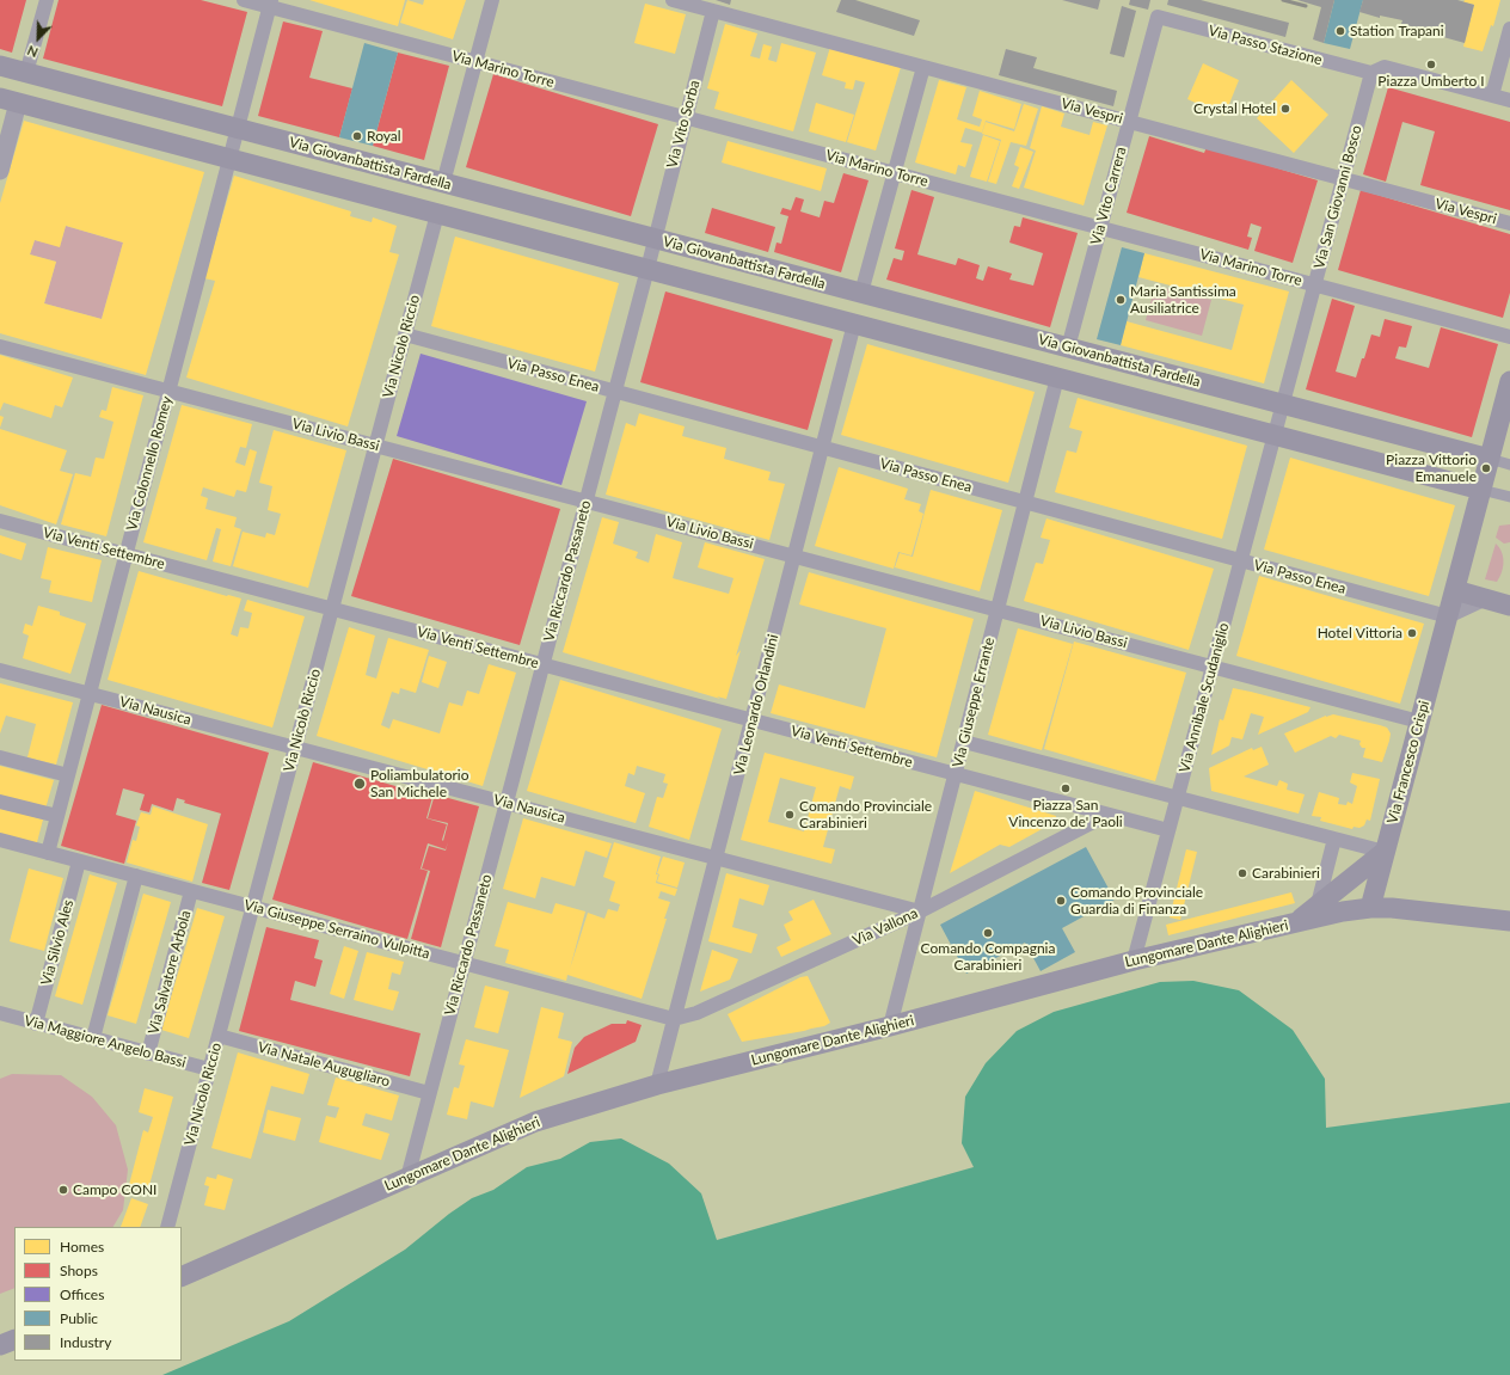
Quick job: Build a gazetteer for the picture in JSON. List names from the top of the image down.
{
  "streets": {
    "main road": ["Via Giovanbattista Fardella", "Via Francesco Crispi", "Lungomare Dante Alighieri"],
    "street": [
      "Via Passo Stazione",
      "Via Marino Torre",
      "Via Vespri",
      "Via Vito Sorba",
      "Via Vito Carrera",
      "Via San Giovanni Bosco",
      "Via Nicolò Riccio",
      "Via Passo Enea",
      "Via Livio Bassi",
      "Via Colonnello Romey",
      "Via Venti Settembre",
      "Via Riccardo Passaneto",
      "Via Annibale Scudaniglio",
      "Via Giuseppe Errante",
      "Via Leonardo Orlandini",
      "Via Nausica",
      "Via Vallona",
      "Via Giuseppe Serraino Vulpitta",
      "Via Silvio Ales",
      "Via Salvatore Arbola",
      "Via Maggiore Angelo Bassi",
      "Via Natale Augugliaro"
    ]
  },
  "crossings": [
    ["Via Passo Stazione", "Via Vito Carrera"],
    ["Via Passo Stazione", "Via San Giovanni Bosco"],
    ["Via Marino Torre", "Via Vito Sorba"],
    ["Via Marino Torre", "Via Vito Carrera"],
    ["Via Marino Torre", "Via San Giovanni Bosco"],
    ["Via Marino Torre", "Via Colonnello Romey"],
    ["Via Vespri", "Via Vito Sorba"],
    ["Via Vespri", "Via Vito Carrera"],
    ["Via Vespri", "Via San Giovanni Bosco"],
    ["Via Vito Sorba", "Via Giovanbattista Fardella"],
    ["Via Vito Sorba", "Via Riccardo Passaneto"],
    ["Via Giovanbattista Fardella", "Via Vito Carrera"],
    ["Via Giovanbattista Fardella", "Via San Giovanni Bosco"],
    ["Via Giovanbattista Fardella", "Via Colonnello Romey"],
    ["Via Giovanbattista Fardella", "Via Francesco Crispi"],
    ["Via San Giovanni Bosco", "Via Annibale Scudaniglio"],
    ["Via Nicolò Riccio", "Via Passo Enea"],
    ["Via Nicolò Riccio", "Via Livio Bassi"],
    ["Via Nicolò Riccio", "Via Venti Settembre"],
    ["Via Nicolò Riccio", "Via Nausica"],
    ["Via Nicolò Riccio", "Via Giuseppe Serraino Vulpitta"],
    ["Via Nicolò Riccio", "Via Maggiore Angelo Bassi"],
    ["Via Nicolò Riccio", "Via Natale Augugliaro"],
    ["Via Passo Enea", "Via Riccardo Passaneto"],
    ["Via Passo Enea", "Via Annibale Scudaniglio"],
    ["Via Passo Enea", "Via Giuseppe Errante"],
    ["Via Passo Enea", "Via Leonardo Orlandini"],
    ["Via Passo Enea", "Via Francesco Crispi"],
    ["Via Livio Bassi", "Via Colonnello Romey"],
    ["Via Livio Bassi", "Via Riccardo Passaneto"],
    ["Via Livio Bassi", "Via Annibale Scudaniglio"],
    ["Via Livio Bassi", "Via Giuseppe Errante"],
    ["Via Livio Bassi", "Via Leonardo Orlandini"],
    ["Via Livio Bassi", "Via Francesco Crispi"],
    ["Via Colonnello Romey", "Via Venti Settembre"],
    ["Via Colonnello Romey", "Via Nausica"],
    ["Via Colonnello Romey", "Via Giuseppe Serraino Vulpitta"],
    ["Via Venti Settembre", "Via Riccardo Passaneto"],
    ["Via Venti Settembre", "Via Annibale Scudaniglio"],
    ["Via Venti Settembre", "Via Giuseppe Errante"],
    ["Via Venti Settembre", "Via Leonardo Orlandini"],
    ["Via Venti Settembre", "Via Vallona"],
    ["Via Riccardo Passaneto", "Via Nausica"],
    ["Via Riccardo Passaneto", "Via Giuseppe Serraino Vulpitta"],
    ["Via Riccardo Passaneto", "Lungomare Dante Alighieri"],
    ["Via Riccardo Passaneto", "Via Natale Augugliaro"],
    ["Via Annibale Scudaniglio", "Lungomare Dante Alighieri"],
    ["Via Giuseppe Errante", "Via Nausica"],
    ["Via Giuseppe Errante", "Via Vallona"],
    ["Via Giuseppe Errante", "Lungomare Dante Alighieri"],
    ["Via Leonardo Orlandini", "Via Nausica"],
    ["Via Leonardo Orlandini", "Via Vallona"],
    ["Via Leonardo Orlandini", "Via Giuseppe Serraino Vulpitta"],
    ["Via Leonardo Orlandini", "Lungomare Dante Alighieri"],
    ["Via Nausica", "Via Vallona"],
    ["Via Francesco Crispi", "Lungomare Dante Alighieri"],
    ["Via Vallona", "Via Giuseppe Serraino Vulpitta"],
    ["Via Giuseppe Serraino Vulpitta", "Via Silvio Ales"],
    ["Via Giuseppe Serraino Vulpitta", "Via Salvatore Arbola"],
    ["Via Silvio Ales", "Via Maggiore Angelo Bassi"],
    ["Via Salvatore Arbola", "Via Maggiore Angelo Bassi"]
  ],
  "places": [
    "Station Trapani",
    "Piazza Umberto I",
    "Crystal Hotel",
    "Royal",
    "Maria Santissima Ausiliatrice",
    "Piazza Vittorio Emanuele",
    "Hotel Vittoria",
    "Poliambulatorio San Michele",
    "Piazza San Vincenzo de' Paoli",
    "Comando Provinciale Carabinieri",
    "Carabinieri",
    "Comando Provinciale Guardia di Finanza",
    "Comando Compagnia Carabinieri",
    "Campo CONI"
  ],
  "legend": [
    "Homes",
    "Shops",
    "Offices",
    "Public",
    "Industry"
  ],
  "north": "bottom left"
}
